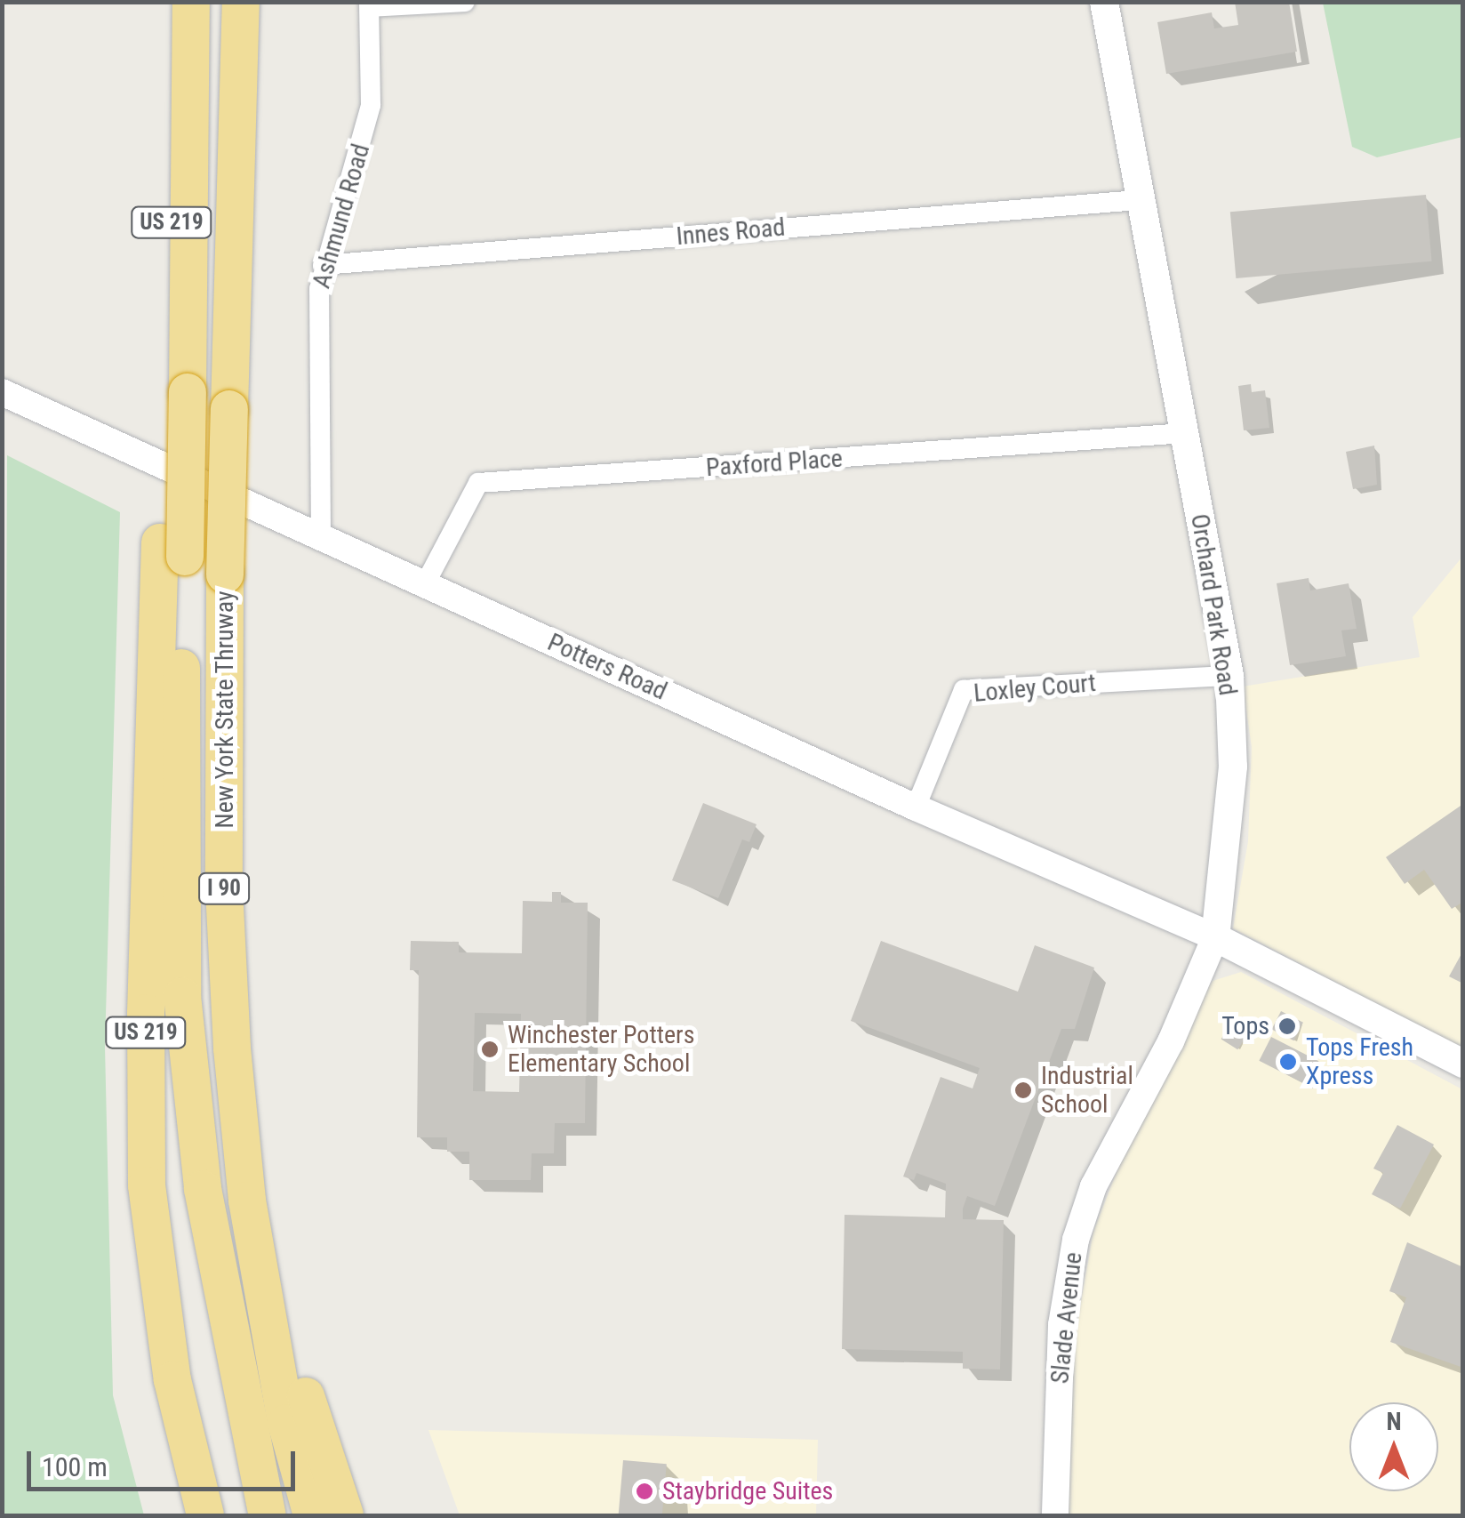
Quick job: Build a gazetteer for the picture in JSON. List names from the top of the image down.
{
  "streets": {
    "highway": ["US 219", "New York State Thruway", "I 90"],
    "main road": ["Orchard Park Road"],
    "street": [
      "Ashmund Road",
      "Innes Road",
      "Paxford Place",
      "Potters Road",
      "Loxley Court",
      "Slade Avenue"
    ]
  },
  "crossings": [
    ["Ashmund Road", "Innes Road"],
    ["Ashmund Road", "Potters Road"],
    ["US 219", "New York State Thruway"],
    ["Innes Road", "Orchard Park Road"],
    ["Paxford Place", "Orchard Park Road"],
    ["Paxford Place", "Potters Road"],
    ["Orchard Park Road", "Potters Road"],
    ["Orchard Park Road", "Loxley Court"],
    ["Orchard Park Road", "Slade Avenue"],
    ["Potters Road", "Loxley Court"],
    ["Potters Road", "Slade Avenue"]
  ],
  "places": [
    "Tops",
    "Winchester Potters Elementary School",
    "Tops Fresh Xpress",
    "Industrial School",
    "Staybridge Suites"
  ],
  "scale_bar": "100 m",
  "north": "top"
}
